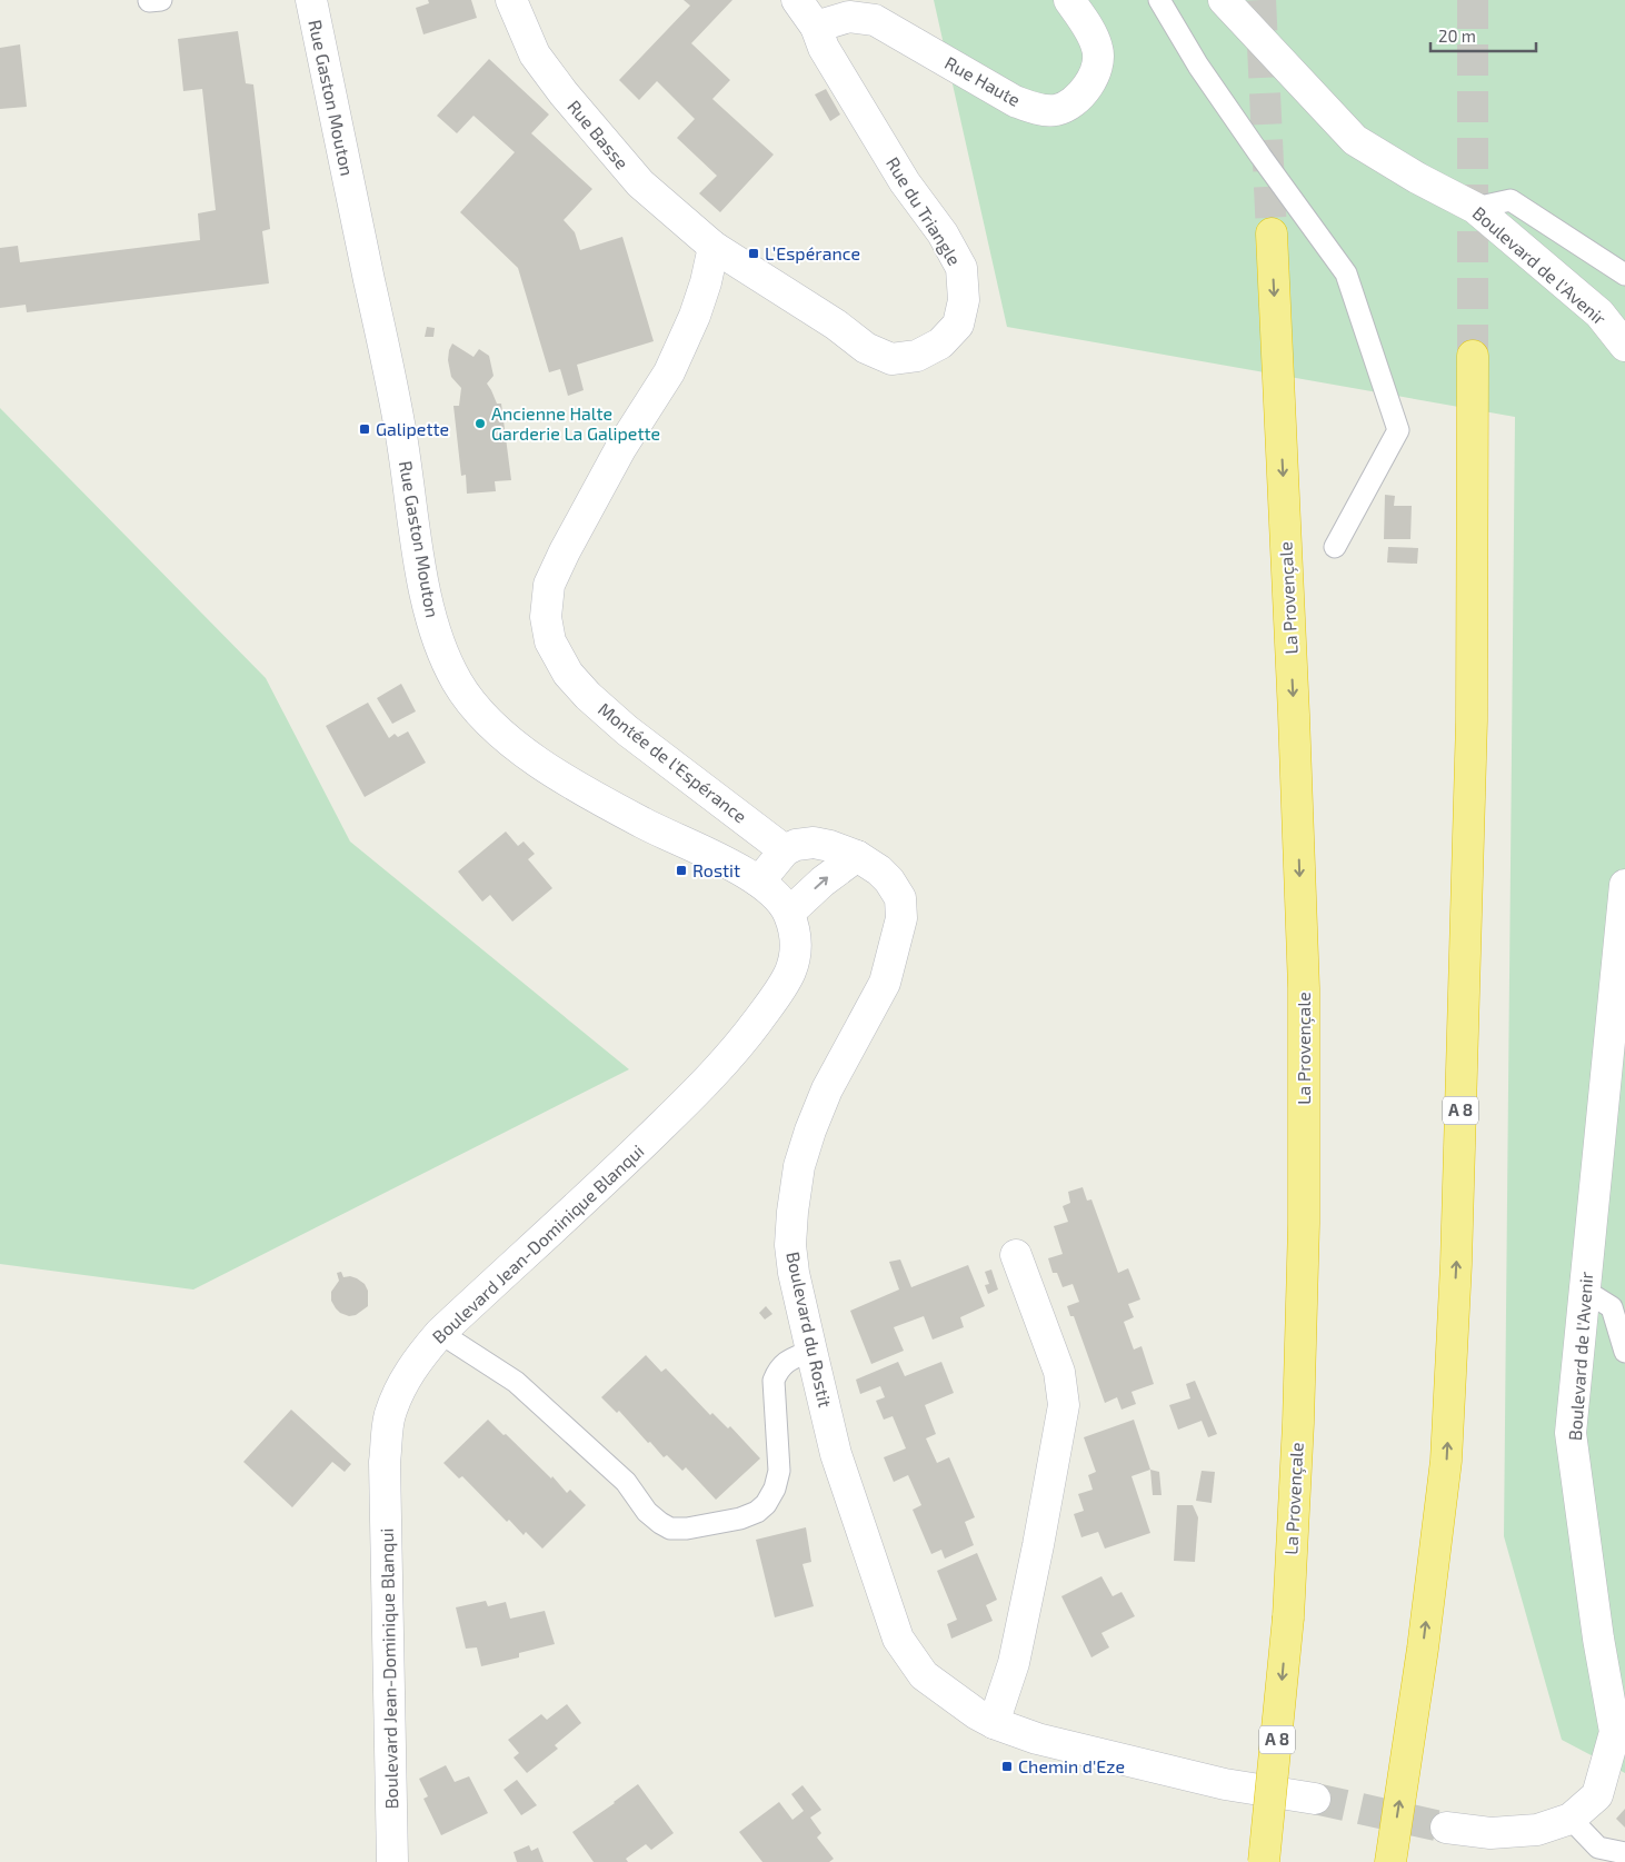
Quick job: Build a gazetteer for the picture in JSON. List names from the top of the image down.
{
  "streets": {
    "highway": ["La Provençale", "A 8"],
    "street": [
      "Rue Haute",
      "Rue Gaston Mouton",
      "Rue Basse",
      "Rue du Triangle",
      "Boulevard de l'Avenir",
      "Montée de l'Espérance",
      "Boulevard Jean-Dominique Blanqui",
      "Boulevard du Rostit"
    ]
  },
  "crossings": [
    ["Rue Haute", "Rue du Triangle"],
    ["Rue Gaston Mouton", "Boulevard Jean-Dominique Blanqui"],
    ["Rue Basse", "Rue du Triangle"],
    ["Rue Basse", "Montée de l'Espérance"],
    ["Rue du Triangle", "Montée de l'Espérance"],
    ["Montée de l'Espérance", "Boulevard du Rostit"]
  ],
  "places": {
    "transit": [
      "L’Espérance",
      "Galipette",
      "Rostit",
      "Chemin d'Eze"
    ],
    "other": ["Ancienne Halte Garderie La Galipette"]
  },
  "scale_bar": "20 m"
}
